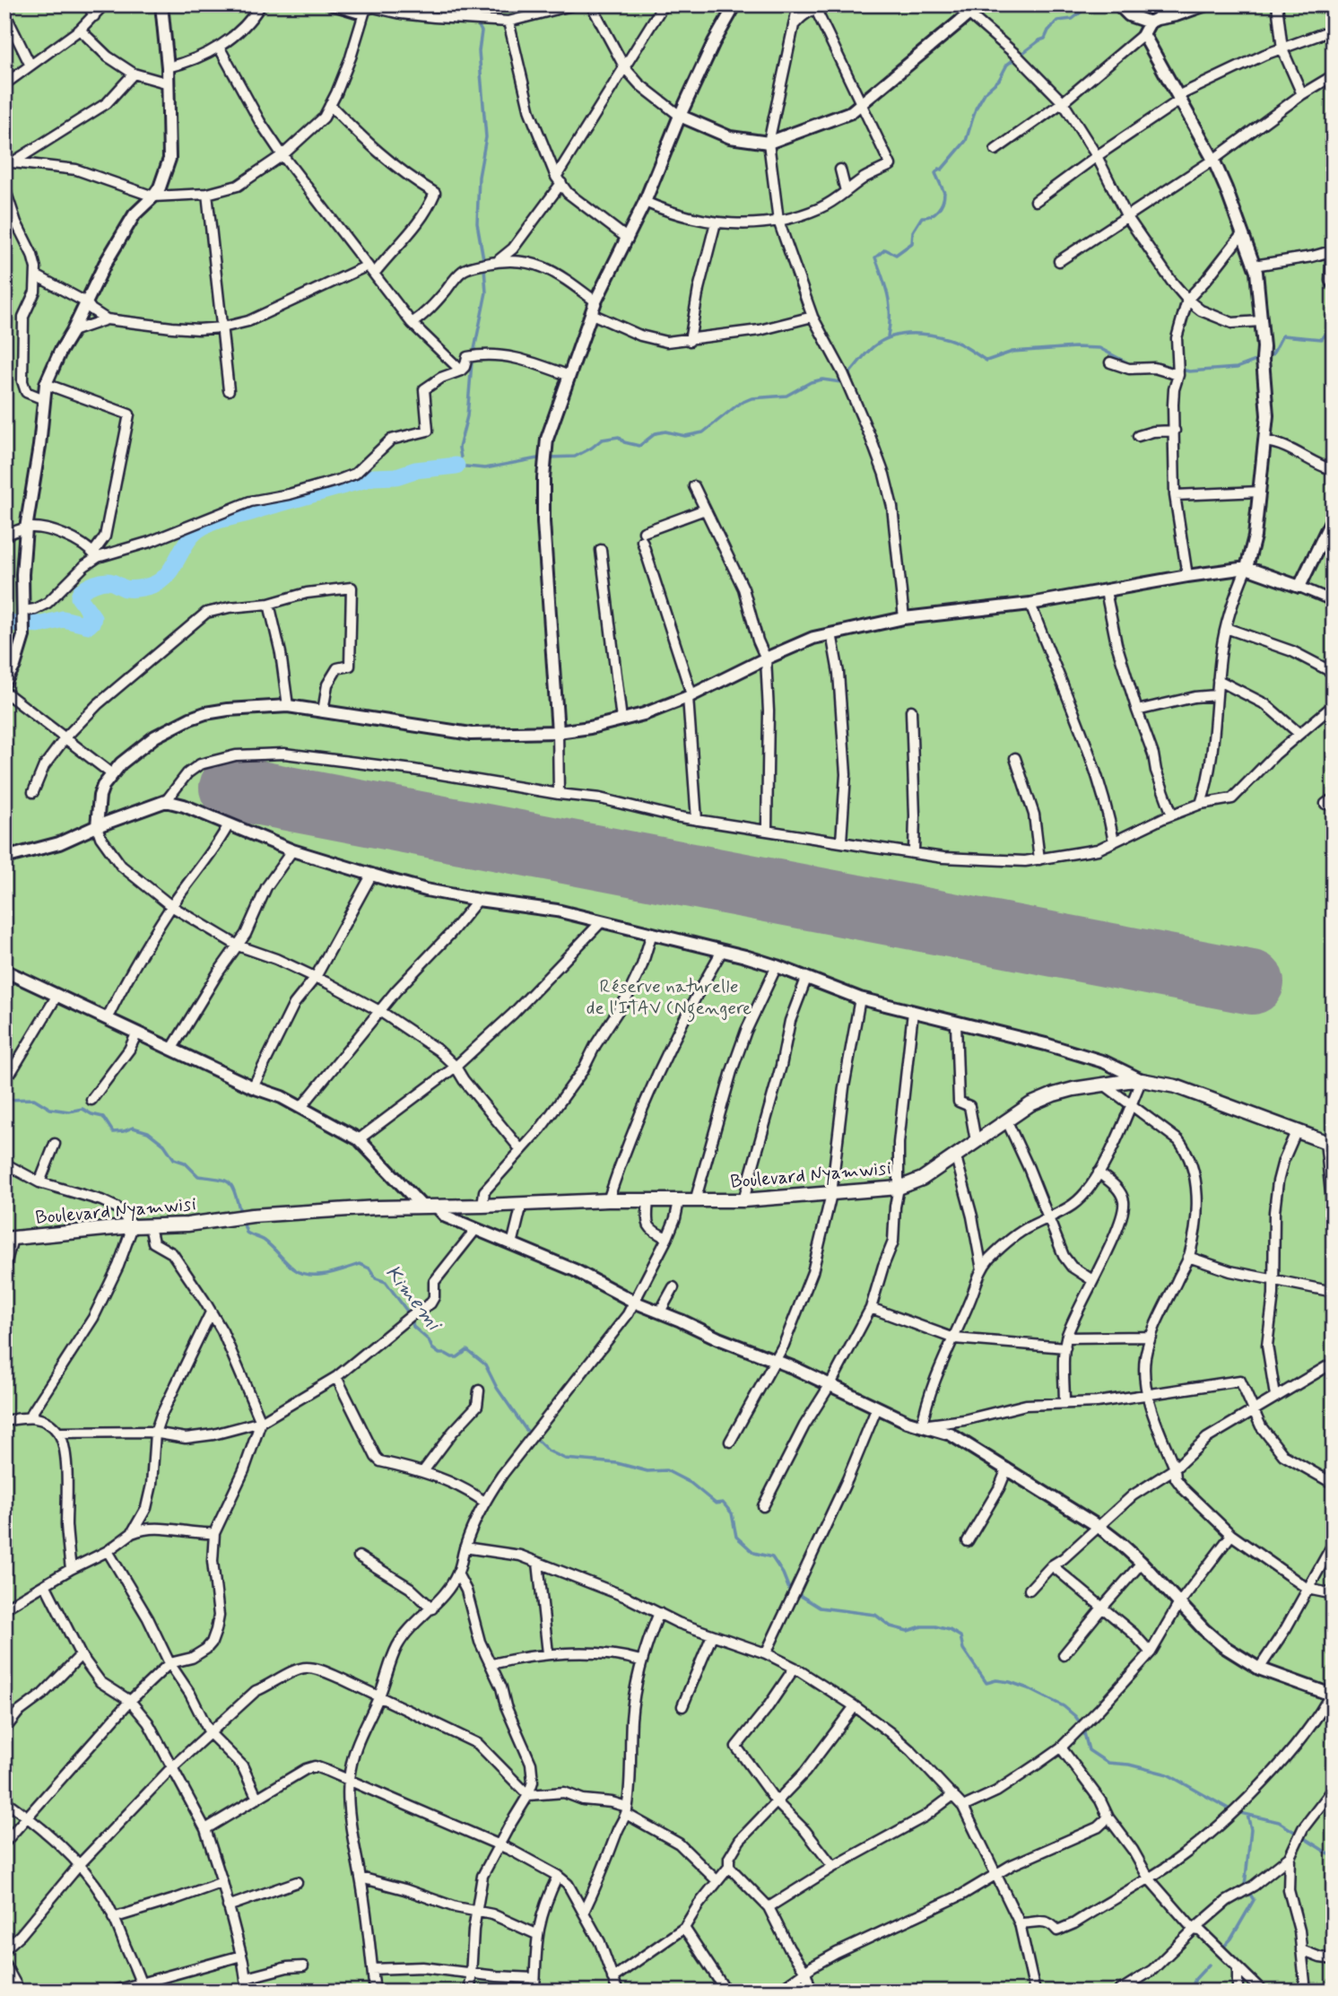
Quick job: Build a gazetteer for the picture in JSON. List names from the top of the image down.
{
  "streets": {
    "main road": ["Boulevard Nyamwisi"]
  },
  "water": ["Kimemi"],
  "parks": ["Réserve naturelle de l'ITAV (Ngengere"]
}
